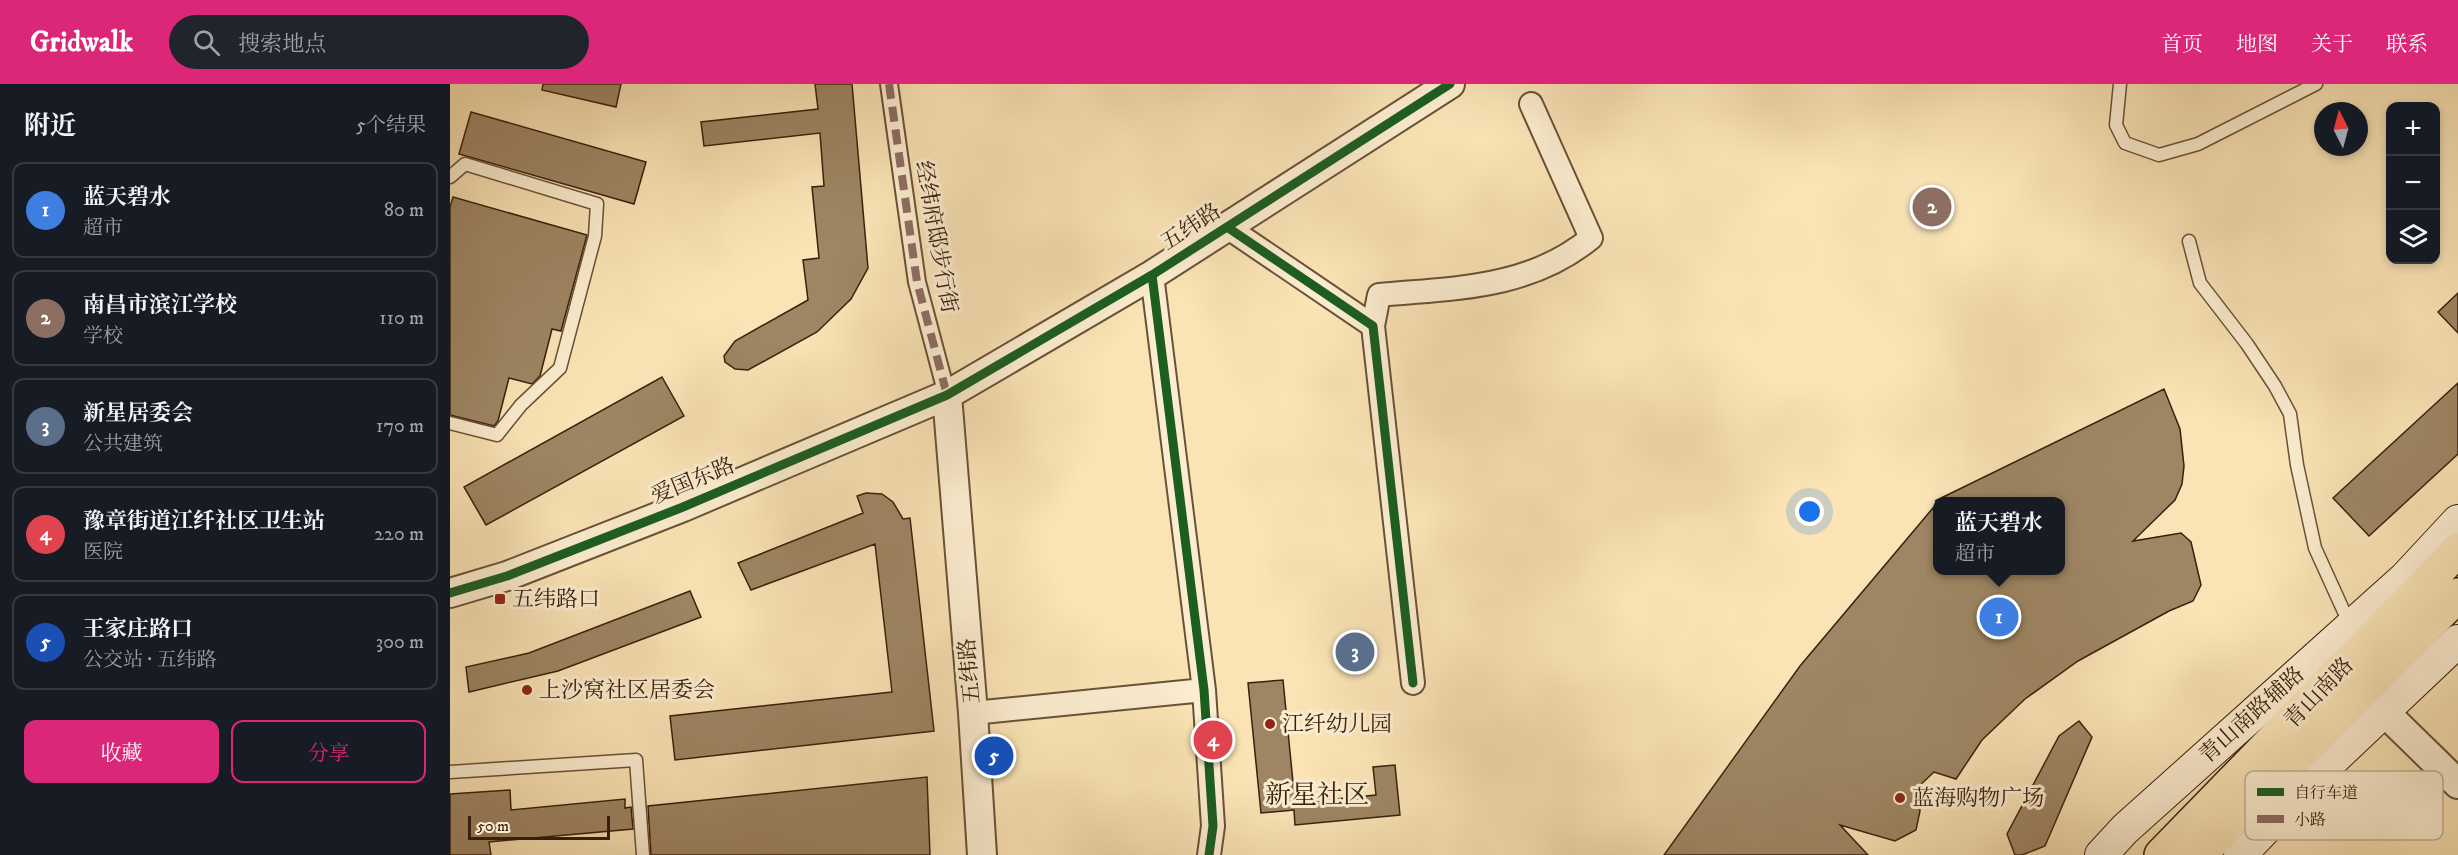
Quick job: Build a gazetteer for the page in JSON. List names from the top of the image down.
{
  "streets": {
    "main road": ["青山南路", "青山南路辅路"],
    "street": ["五纬路", "经纬府邸步行街", "爱国东路"]
  },
  "crossings": [
    ["五纬路", "经纬府邸步行街"],
    ["五纬路", "爱国东路"],
    ["经纬府邸步行街", "爱国东路"]
  ],
  "districts": ["新星社区"],
  "places": {
    "transit": ["五纬路口"],
    "other": ["上沙窝社区居委会", "江纤幼儿园", "蓝海购物广场"]
  },
  "legend": ["自行车道", "小路"],
  "scale_bar": "50 m",
  "north": "top",
  "page": {
    "header": "Gridwalk",
    "search": "搜索地点",
    "nav": [
      "首页",
      "地图",
      "关于",
      "联系"
    ],
    "heading": ["附近", "5个结果"],
    "map_buttons": ["+", "−"],
    "list": [
      {
        "mark": "1",
        "name": "蓝天碧水",
        "note": "超市",
        "value": "80 m"
      },
      {
        "mark": "2",
        "name": "南昌市滨江学校",
        "note": "学校",
        "value": "110 m"
      },
      {
        "mark": "3",
        "name": "新星居委会",
        "note": "公共建筑",
        "value": "170 m"
      },
      {
        "mark": "4",
        "name": "豫章街道江纤社区卫生站",
        "note": "医院",
        "value": "220 m"
      },
      {
        "mark": "5",
        "name": "王家庄路口",
        "note": "公交站 · 五纬路",
        "value": "300 m"
      }
    ],
    "pins": [
      "2",
      "1",
      "3",
      "4",
      "5"
    ],
    "popup": ["蓝天碧水", "超市"],
    "buttons": ["收藏", "分享"],
    "scale": "50 m"
  }
}
